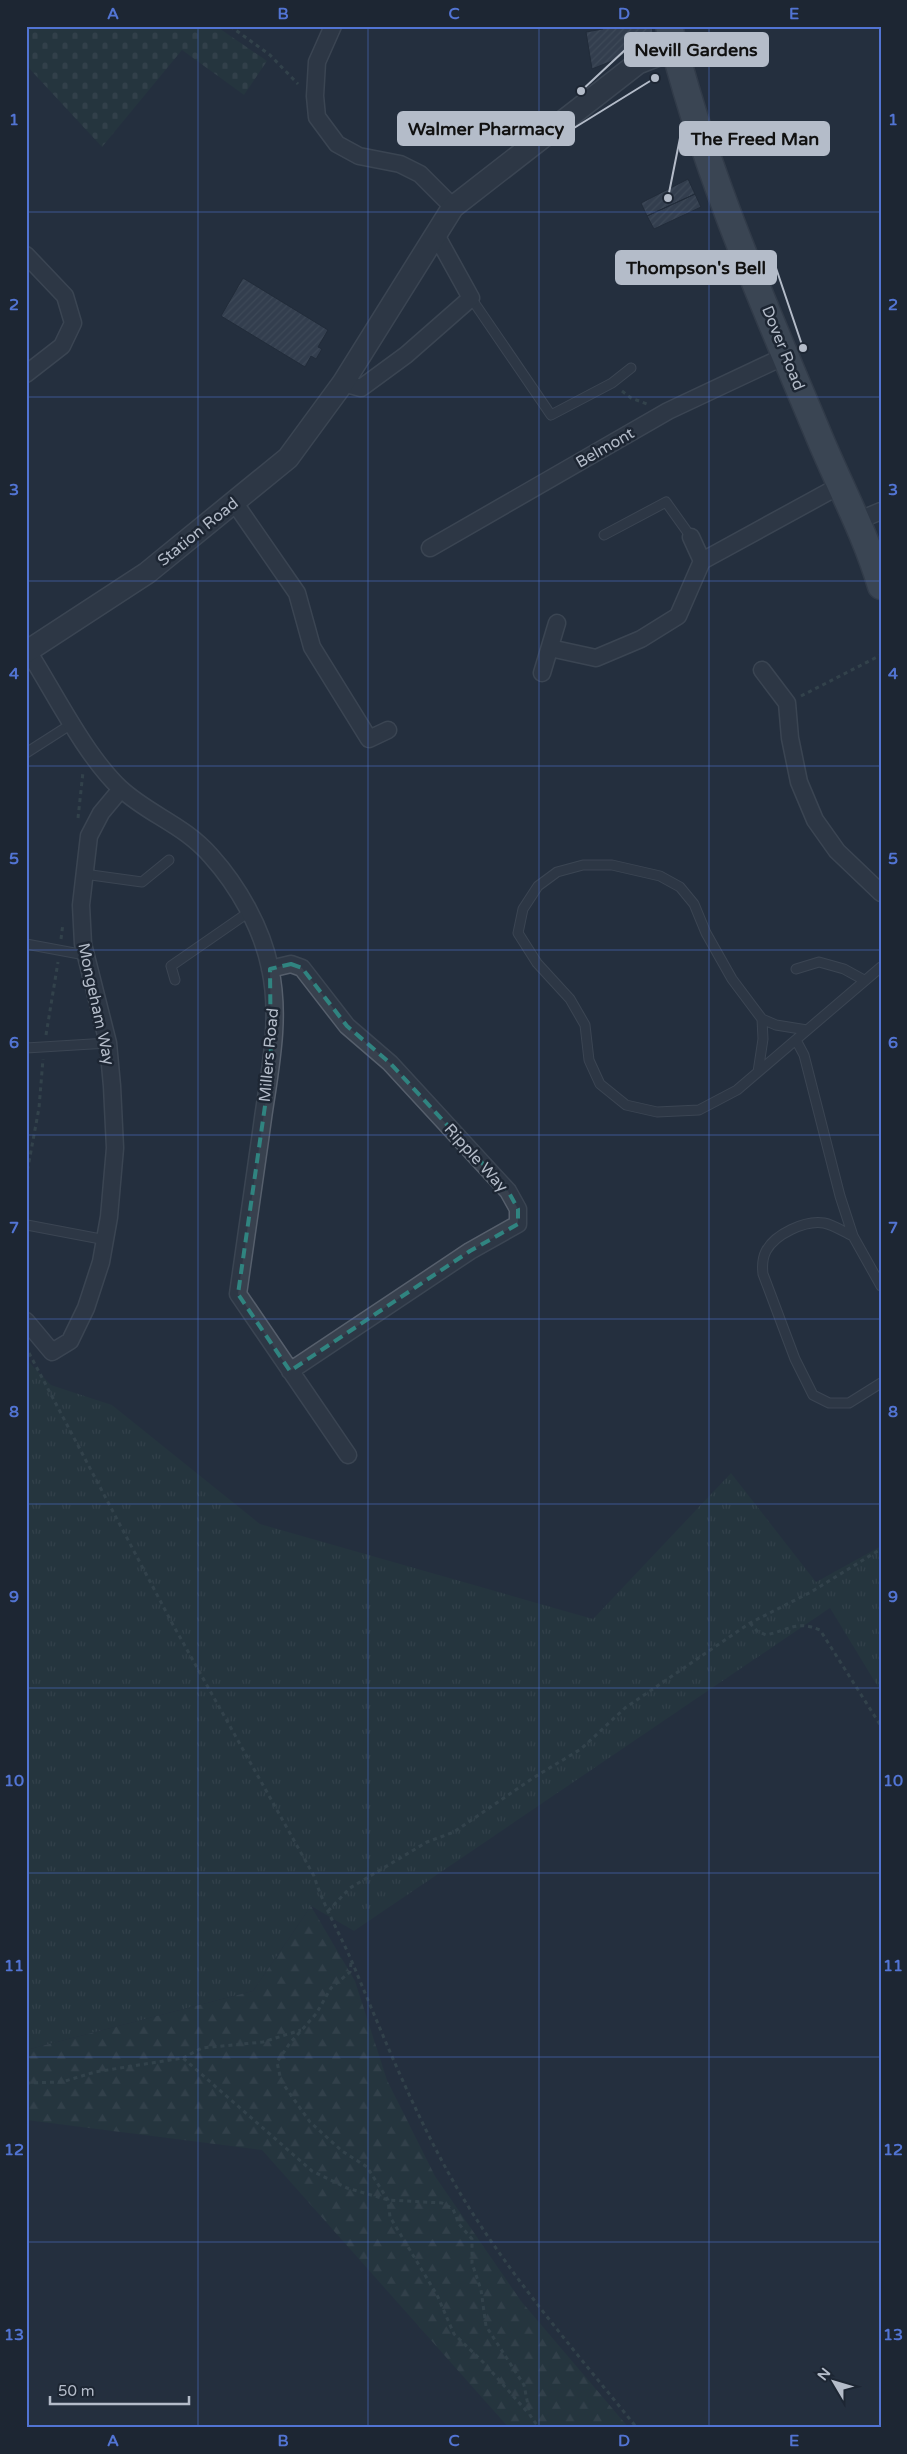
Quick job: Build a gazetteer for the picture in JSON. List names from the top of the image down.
{
  "streets": {
    "main road": ["Dover Road"],
    "street": [
      "Belmont",
      "Station Road",
      "Mongeham Way",
      "Millers Road",
      "Ripple Way"
    ]
  },
  "crossings": [
    ["Dover Road", "Belmont"],
    ["Dover Road", "Station Road"],
    ["Station Road", "Millers Road"],
    ["Mongeham Way", "Millers Road"],
    ["Millers Road", "Ripple Way"]
  ],
  "places": [
    "Walmer Pharmacy",
    "Nevill Gardens",
    "The Freed Man",
    "Thompson's Bell"
  ],
  "scale_bar": "50 m",
  "north": "top left",
  "grid": {
    "columns": [
      "A",
      "B",
      "C",
      "D",
      "E"
    ],
    "rows": [
      "1",
      "2",
      "3",
      "4",
      "5",
      "6",
      "7",
      "8",
      "9",
      "10",
      "11",
      "12",
      "13"
    ]
  }
}
